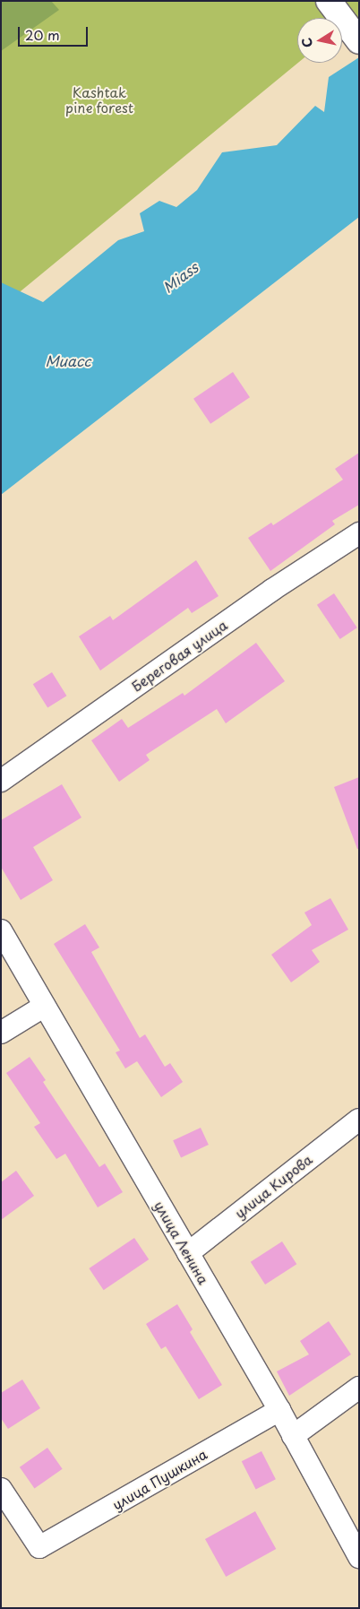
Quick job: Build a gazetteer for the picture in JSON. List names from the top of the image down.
{
  "streets": {
    "street": [
      "Береговая улица",
      "улица Кирова",
      "улица Ленина",
      "улица Пушкина"
    ]
  },
  "crossings": [
    ["улица Кирова", "улица Ленина"],
    ["улица Ленина", "улица Пушкина"]
  ],
  "water": ["Miass", "Миасс"],
  "parks": ["Kashtak pine forest"],
  "scale_bar": "20 m",
  "north": "left"
}
